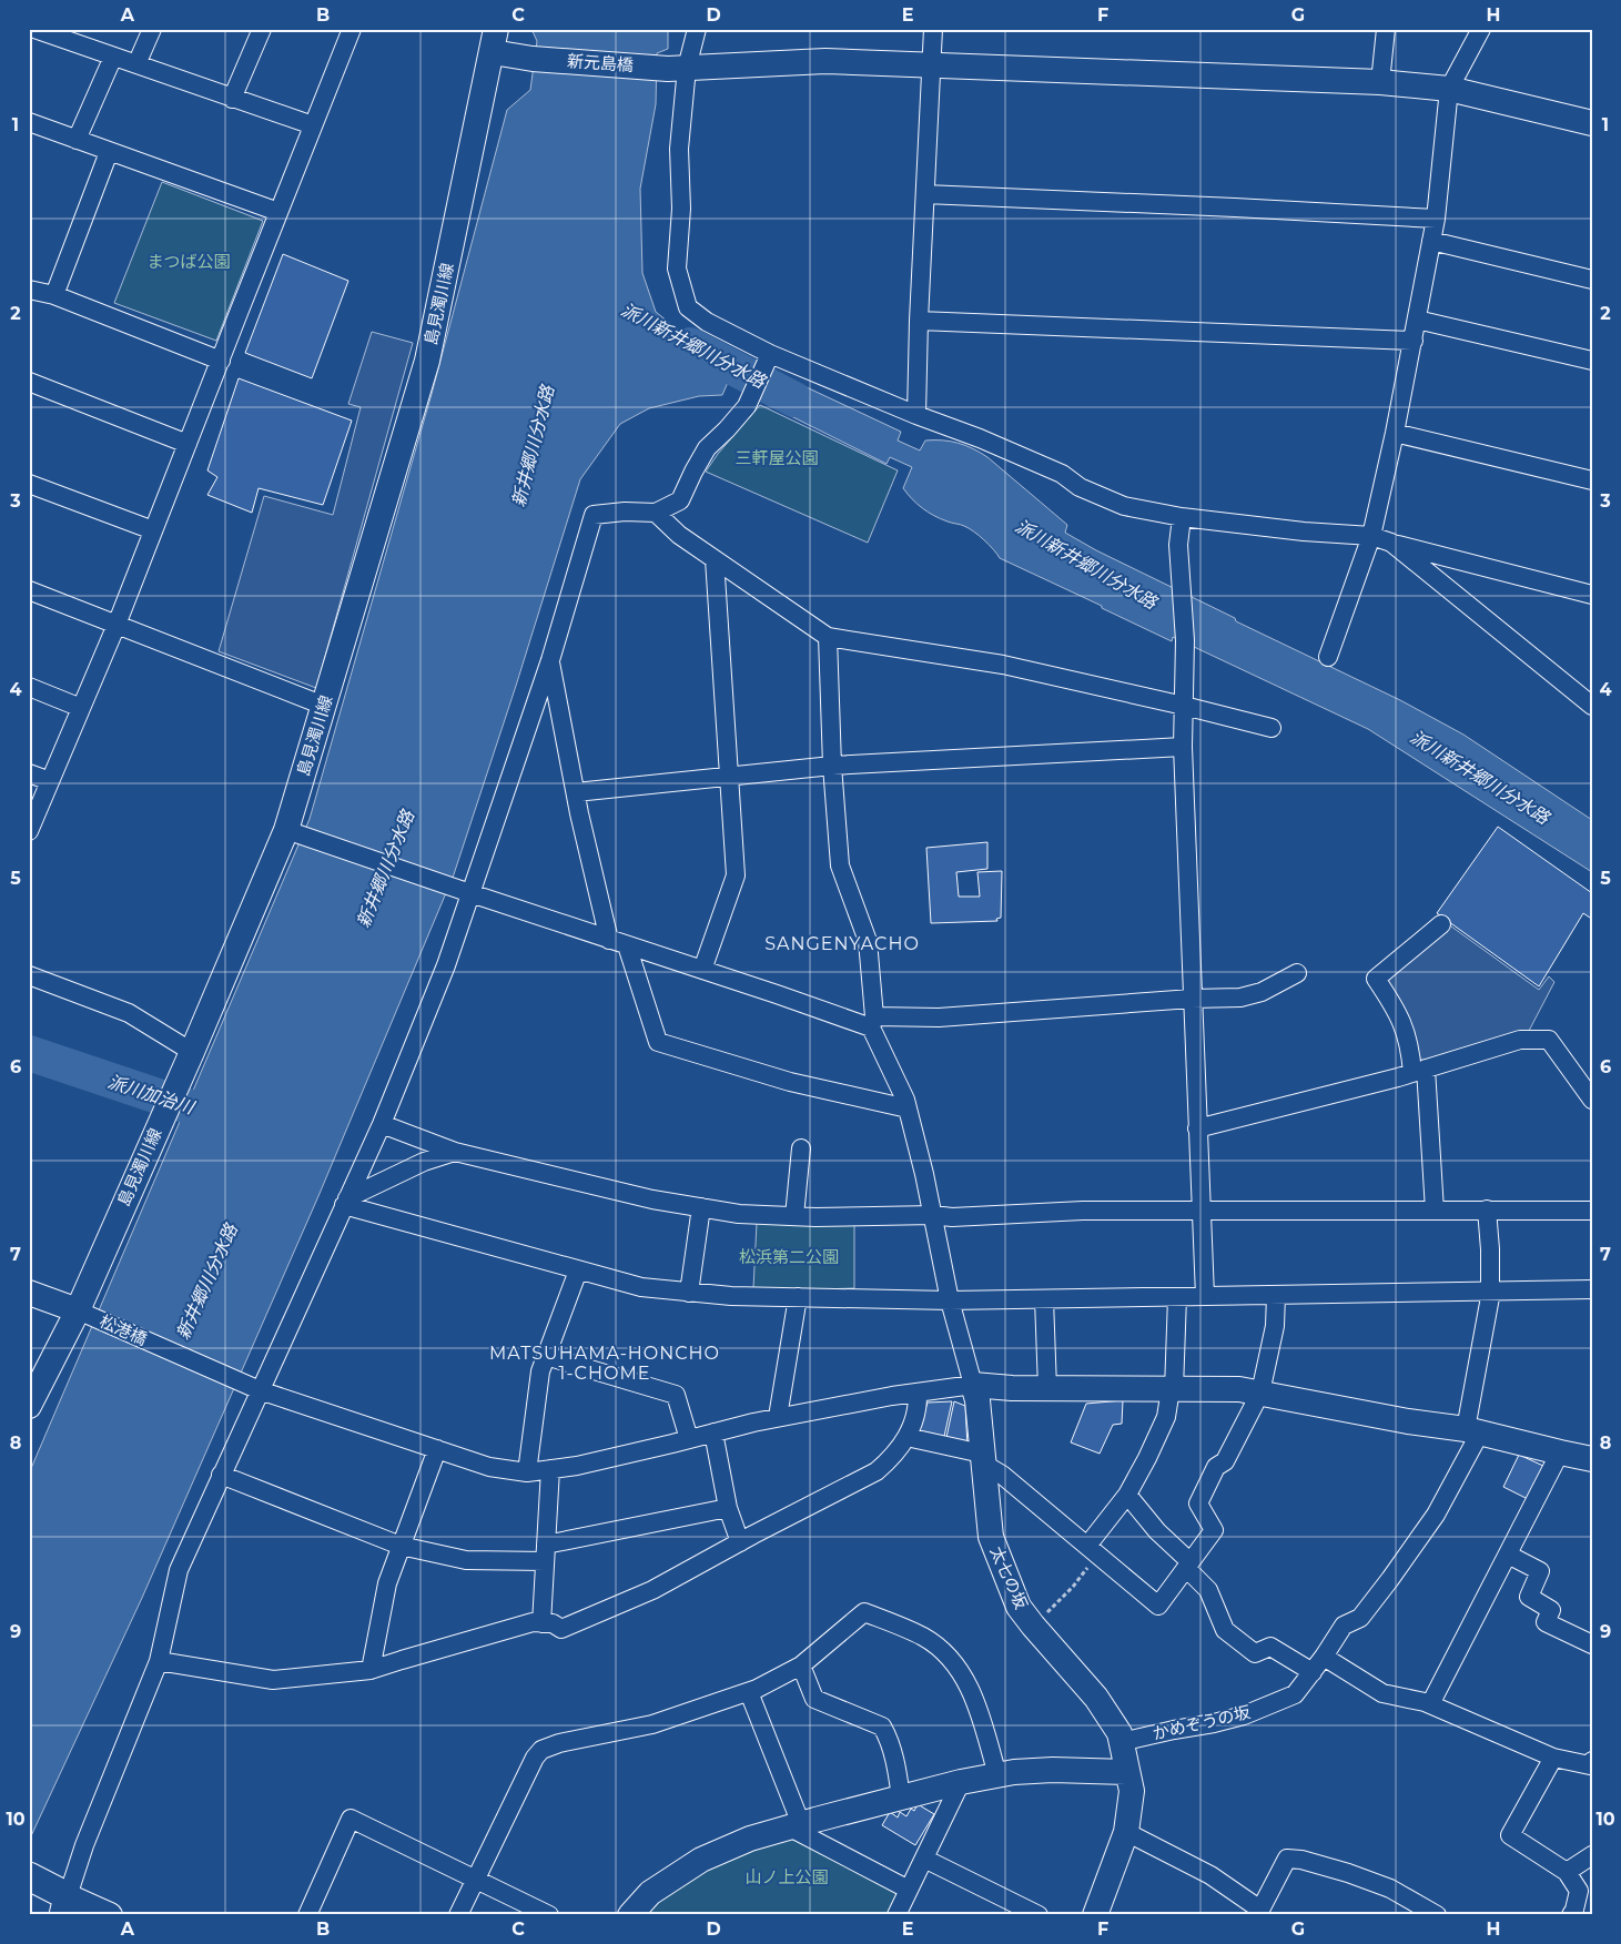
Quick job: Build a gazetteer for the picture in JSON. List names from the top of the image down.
{
  "streets": {
    "street": [
      "新元島橋",
      "島見濁川線",
      "松港橋",
      "太七の坂",
      "かめぞうの坂"
    ]
  },
  "crossings": [
    ["新元島橋", "島見濁川線"],
    ["島見濁川線", "松港橋"],
    ["松港橋", "太七の坂"],
    ["太七の坂", "かめぞうの坂"]
  ],
  "districts": ["SANGENYACHO", "MATSUHAMA-HONCHO 1-CHOME"],
  "water": ["派川新井郷川分水路", "新井郷川分水路", "派川加治川"],
  "parks": [
    "まつば公園",
    "三軒屋公園",
    "松浜第二公園",
    "山ノ上公園"
  ],
  "grid": {
    "columns": [
      "A",
      "B",
      "C",
      "D",
      "E",
      "F",
      "G",
      "H"
    ],
    "rows": [
      "1",
      "2",
      "3",
      "4",
      "5",
      "6",
      "7",
      "8",
      "9",
      "10"
    ]
  }
}
